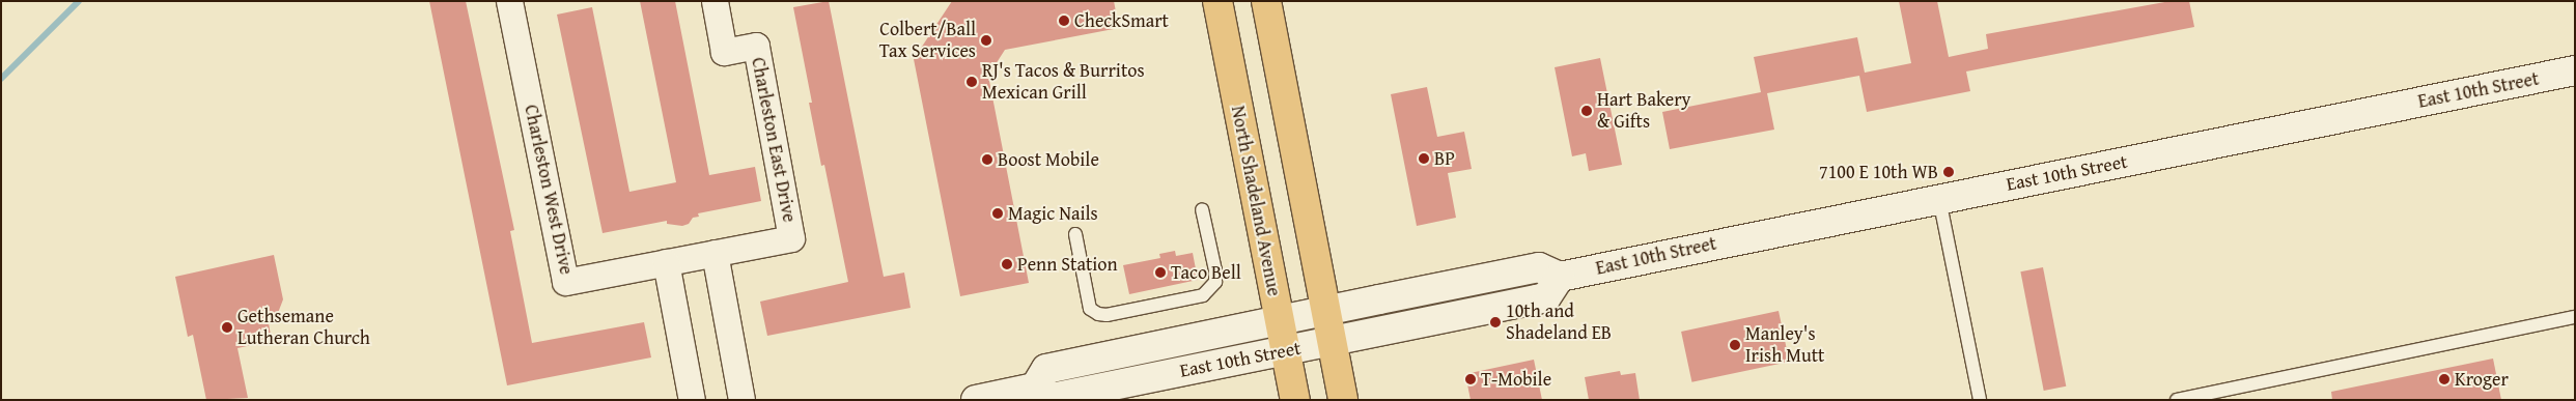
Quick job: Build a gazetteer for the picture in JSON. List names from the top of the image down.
{
  "streets": {
    "main road": ["East 10th Street", "North Shadeland Avenue"],
    "street": ["Charleston East Drive", "Charleston West Drive"]
  },
  "crossings": [
    ["East 10th Street", "North Shadeland Avenue"],
    ["Charleston East Drive", "Charleston West Drive"]
  ],
  "places": [
    "CheckSmart",
    "Colbert/Ball Tax Services",
    "RJ's Tacos & Burritos Mexican Grill",
    "Hart Bakery & Gifts",
    "BP",
    "Boost Mobile",
    "7100 E 10th WB",
    "Magic Nails",
    "Penn Station",
    "Taco Bell",
    "10th and Shadeland EB",
    "Gethsemane Lutheran Church",
    "Manley's Irish Mutt",
    "T-Mobile",
    "Kroger"
  ]
}
